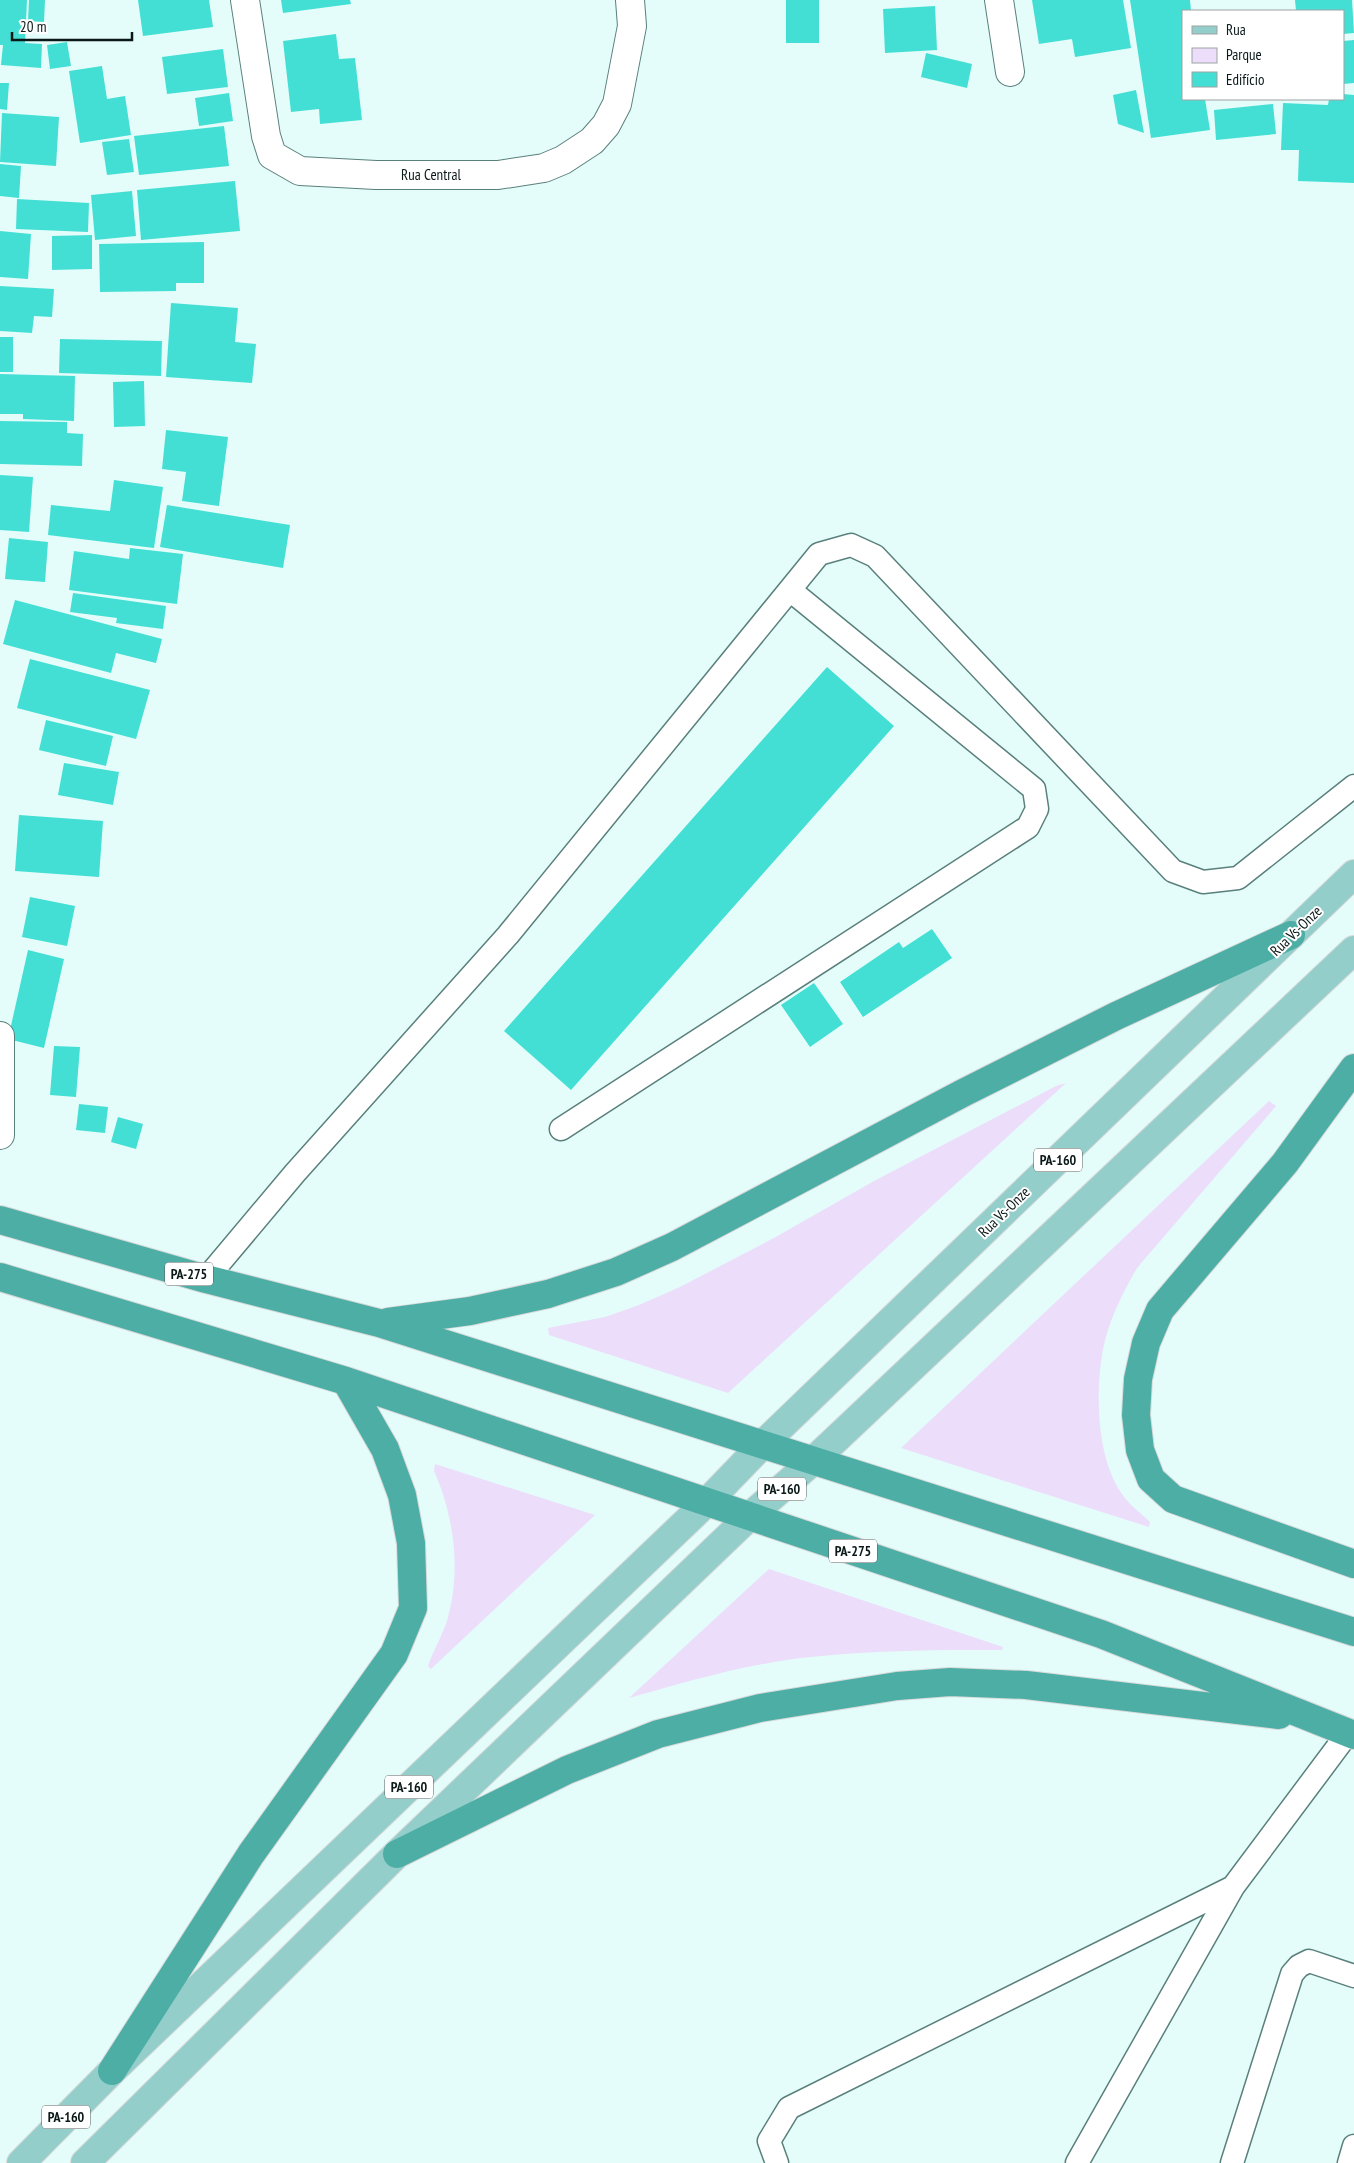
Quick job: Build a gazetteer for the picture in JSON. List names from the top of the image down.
{
  "streets": {
    "highway": ["PA-275"],
    "main road": ["Rua Vs-Onze", "PA-160"],
    "street": ["Rua Central"]
  },
  "crossings": [
    ["Rua Vs-Onze", "PA-160"],
    ["Rua Vs-Onze", "PA-275"],
    ["PA-160", "PA-275"]
  ],
  "legend": ["Rua", "Parque", "Edifício"],
  "scale_bar": "20 m"
}
